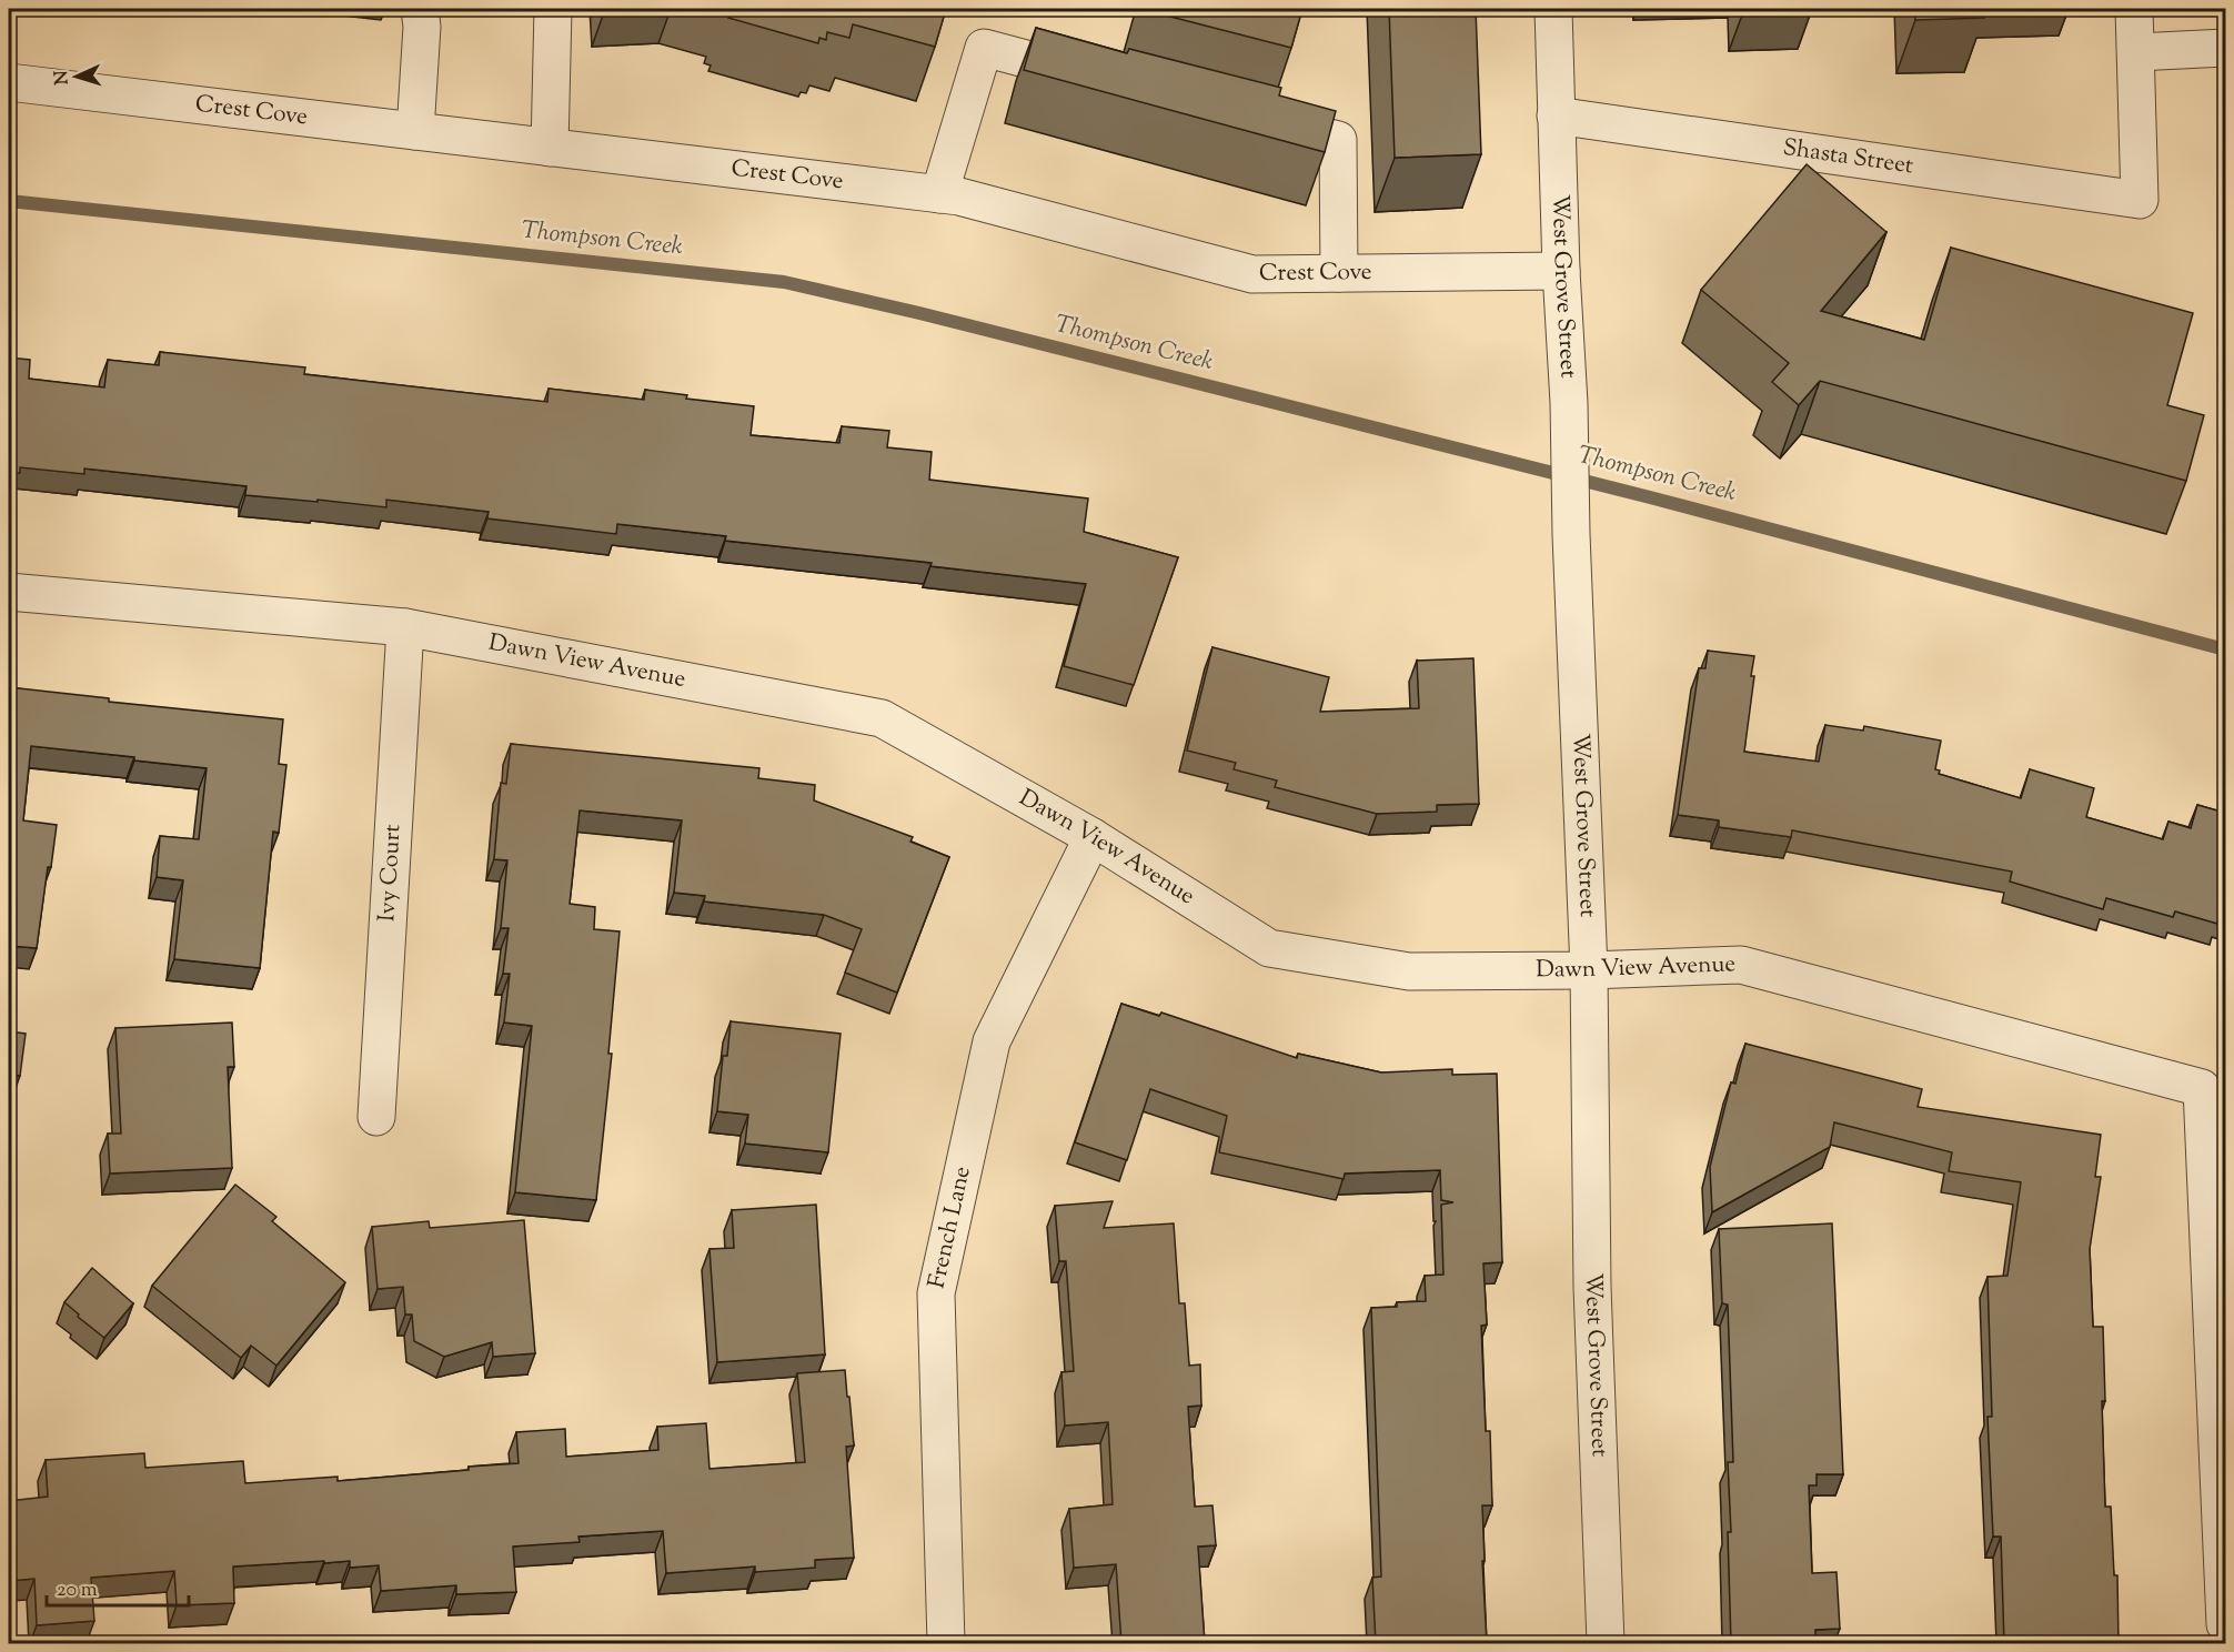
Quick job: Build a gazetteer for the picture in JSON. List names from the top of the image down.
{
  "streets": {
    "street": [
      "Crest Cove",
      "Shasta Street",
      "West Grove Street",
      "Dawn View Avenue",
      "Ivy Court",
      "French Lane"
    ]
  },
  "crossings": [
    ["Crest Cove", "West Grove Street"],
    ["Shasta Street", "West Grove Street"],
    ["West Grove Street", "Dawn View Avenue"],
    ["Dawn View Avenue", "Ivy Court"],
    ["Dawn View Avenue", "French Lane"]
  ],
  "water": ["Thompson Creek"],
  "scale_bar": "20 m",
  "north": "left"
}
